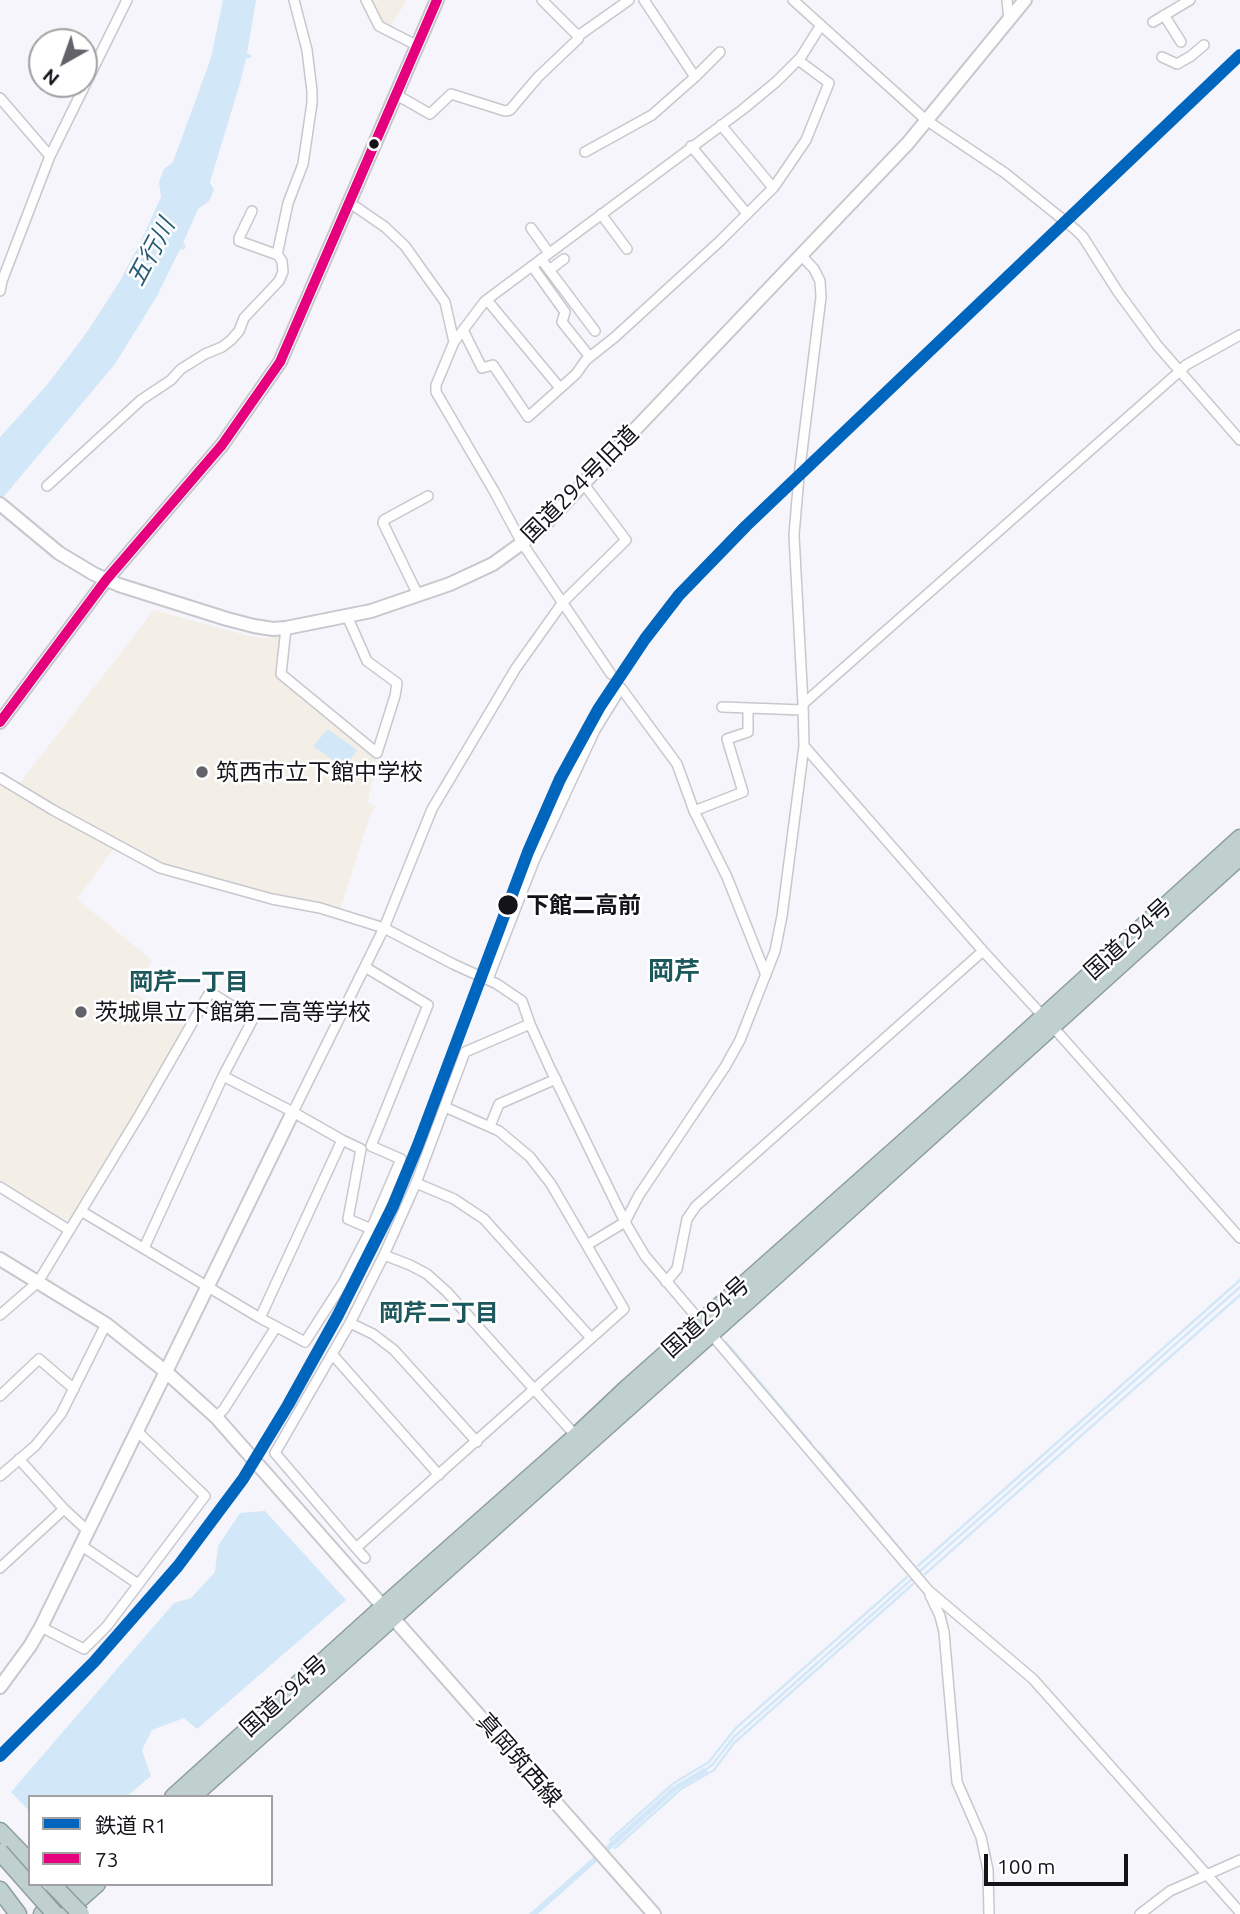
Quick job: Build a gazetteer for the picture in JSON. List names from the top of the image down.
{
  "streets": {
    "highway": ["国道294号"],
    "street": ["国道294号旧道", "真岡筑西線"]
  },
  "crossings": [
    ["国道294号", "真岡筑西線"]
  ],
  "districts": ["岡芹", "岡芹一丁目", "岡芹二丁目"],
  "water": ["五行川"],
  "places": ["筑西市立下館中学校", "下館二高前", "茨城県立下館第二高等学校"],
  "lines": ["transit line 73", "rail line R1"],
  "legend": ["鉄道 R1", "73"],
  "scale_bar": "100 m",
  "north": "bottom left"
}
